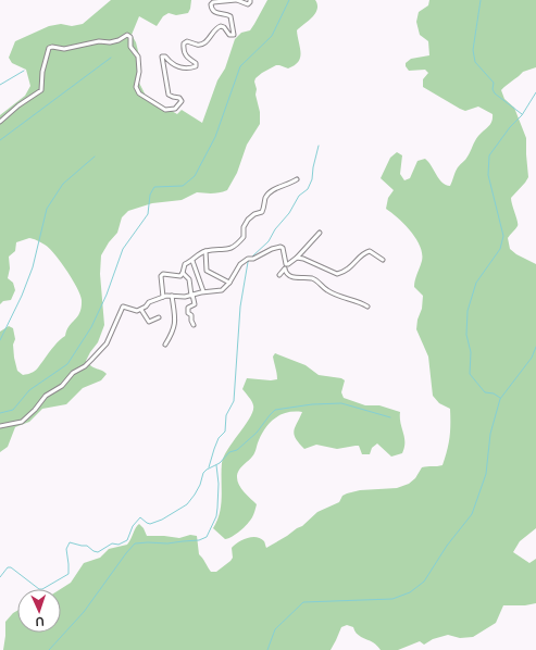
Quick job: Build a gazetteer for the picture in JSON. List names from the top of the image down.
{
  "north": "bottom"
}
